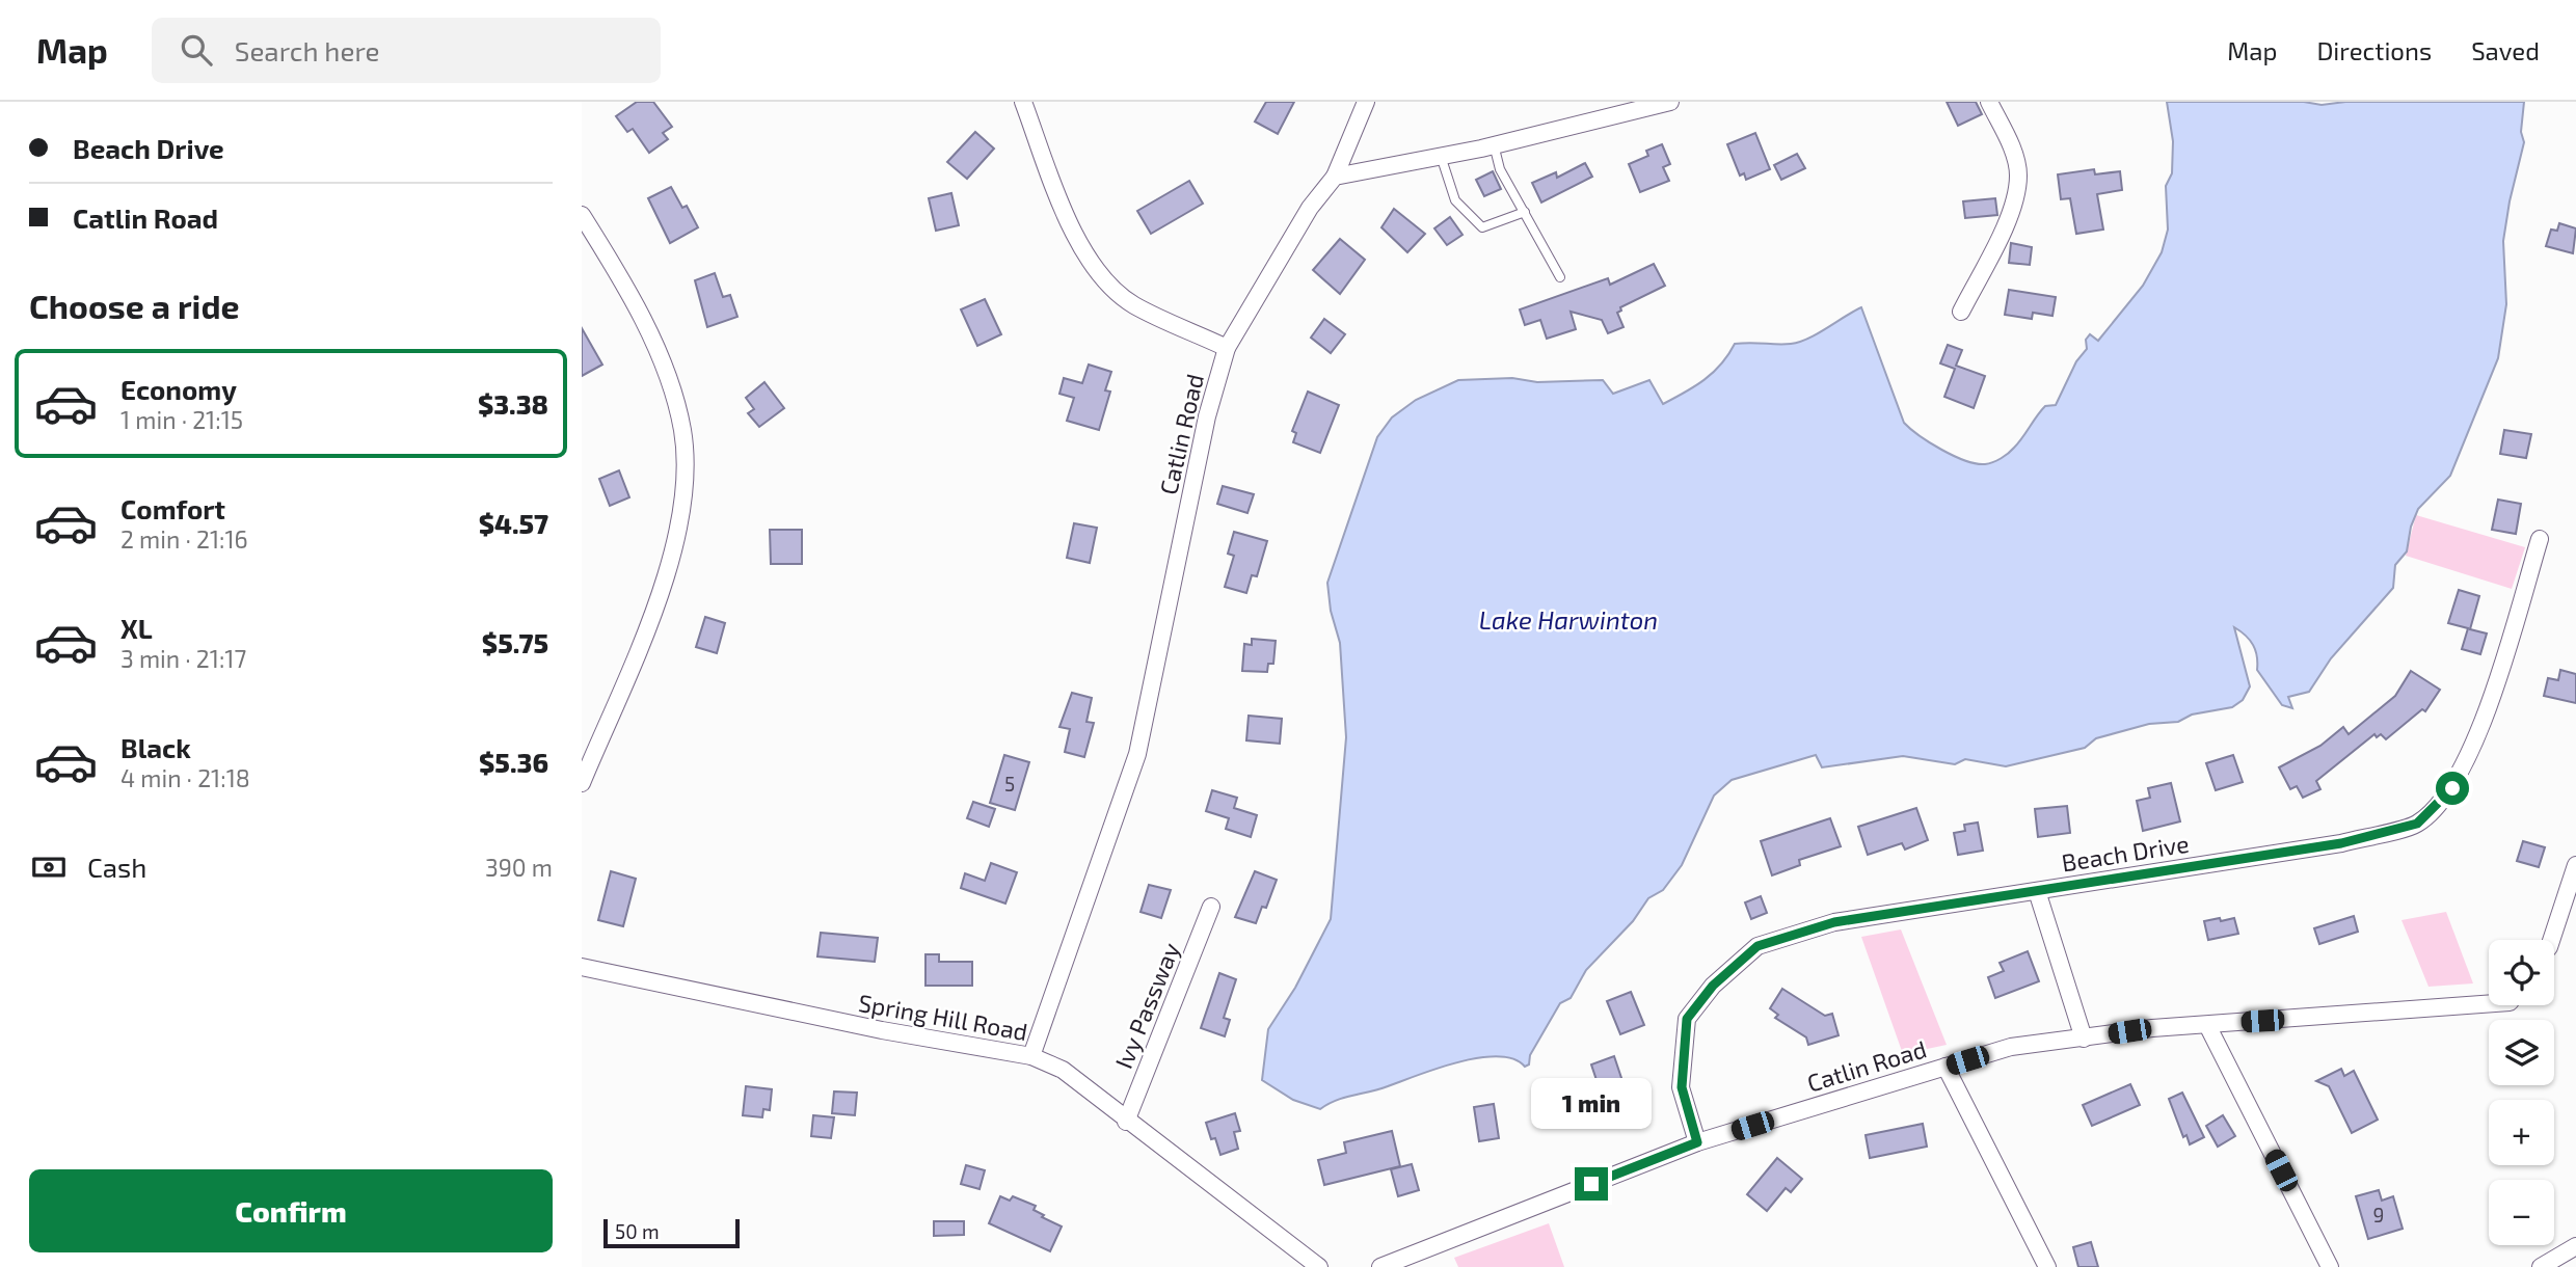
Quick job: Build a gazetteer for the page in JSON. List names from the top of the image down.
{
  "streets": {
    "street": [
      "Catlin Road",
      "Beach Drive",
      "Ivy Passway",
      "Spring Hill Road"
    ]
  },
  "crossings": [
    ["Catlin Road", "Beach Drive"],
    ["Catlin Road", "Spring Hill Road"],
    ["Ivy Passway", "Spring Hill Road"]
  ],
  "water": ["Lake Harwinton"],
  "house_numbers": ["5", "9"],
  "scale_bar": "50 m",
  "page": {
    "header": "Map",
    "search": "Search here",
    "nav": ["Map", "Directions", "Saved"],
    "banner": ["Beach Drive", "Catlin Road"],
    "heading": "Choose a ride",
    "list": [
      {
        "name": "Economy",
        "note": "1 min · 21:15",
        "value": "$3.38"
      },
      {
        "name": "Comfort",
        "note": "2 min · 21:16",
        "value": "$4.57"
      },
      {
        "name": "XL",
        "note": "3 min · 21:17",
        "value": "$5.75"
      },
      {
        "name": "Black",
        "note": "4 min · 21:18",
        "value": "$5.36"
      }
    ],
    "pay": ["Cash", "390 m"],
    "map_buttons": ["+", "−"],
    "bubble": "1 min",
    "buttons": "Confirm",
    "scale": "50 m"
  }
}
